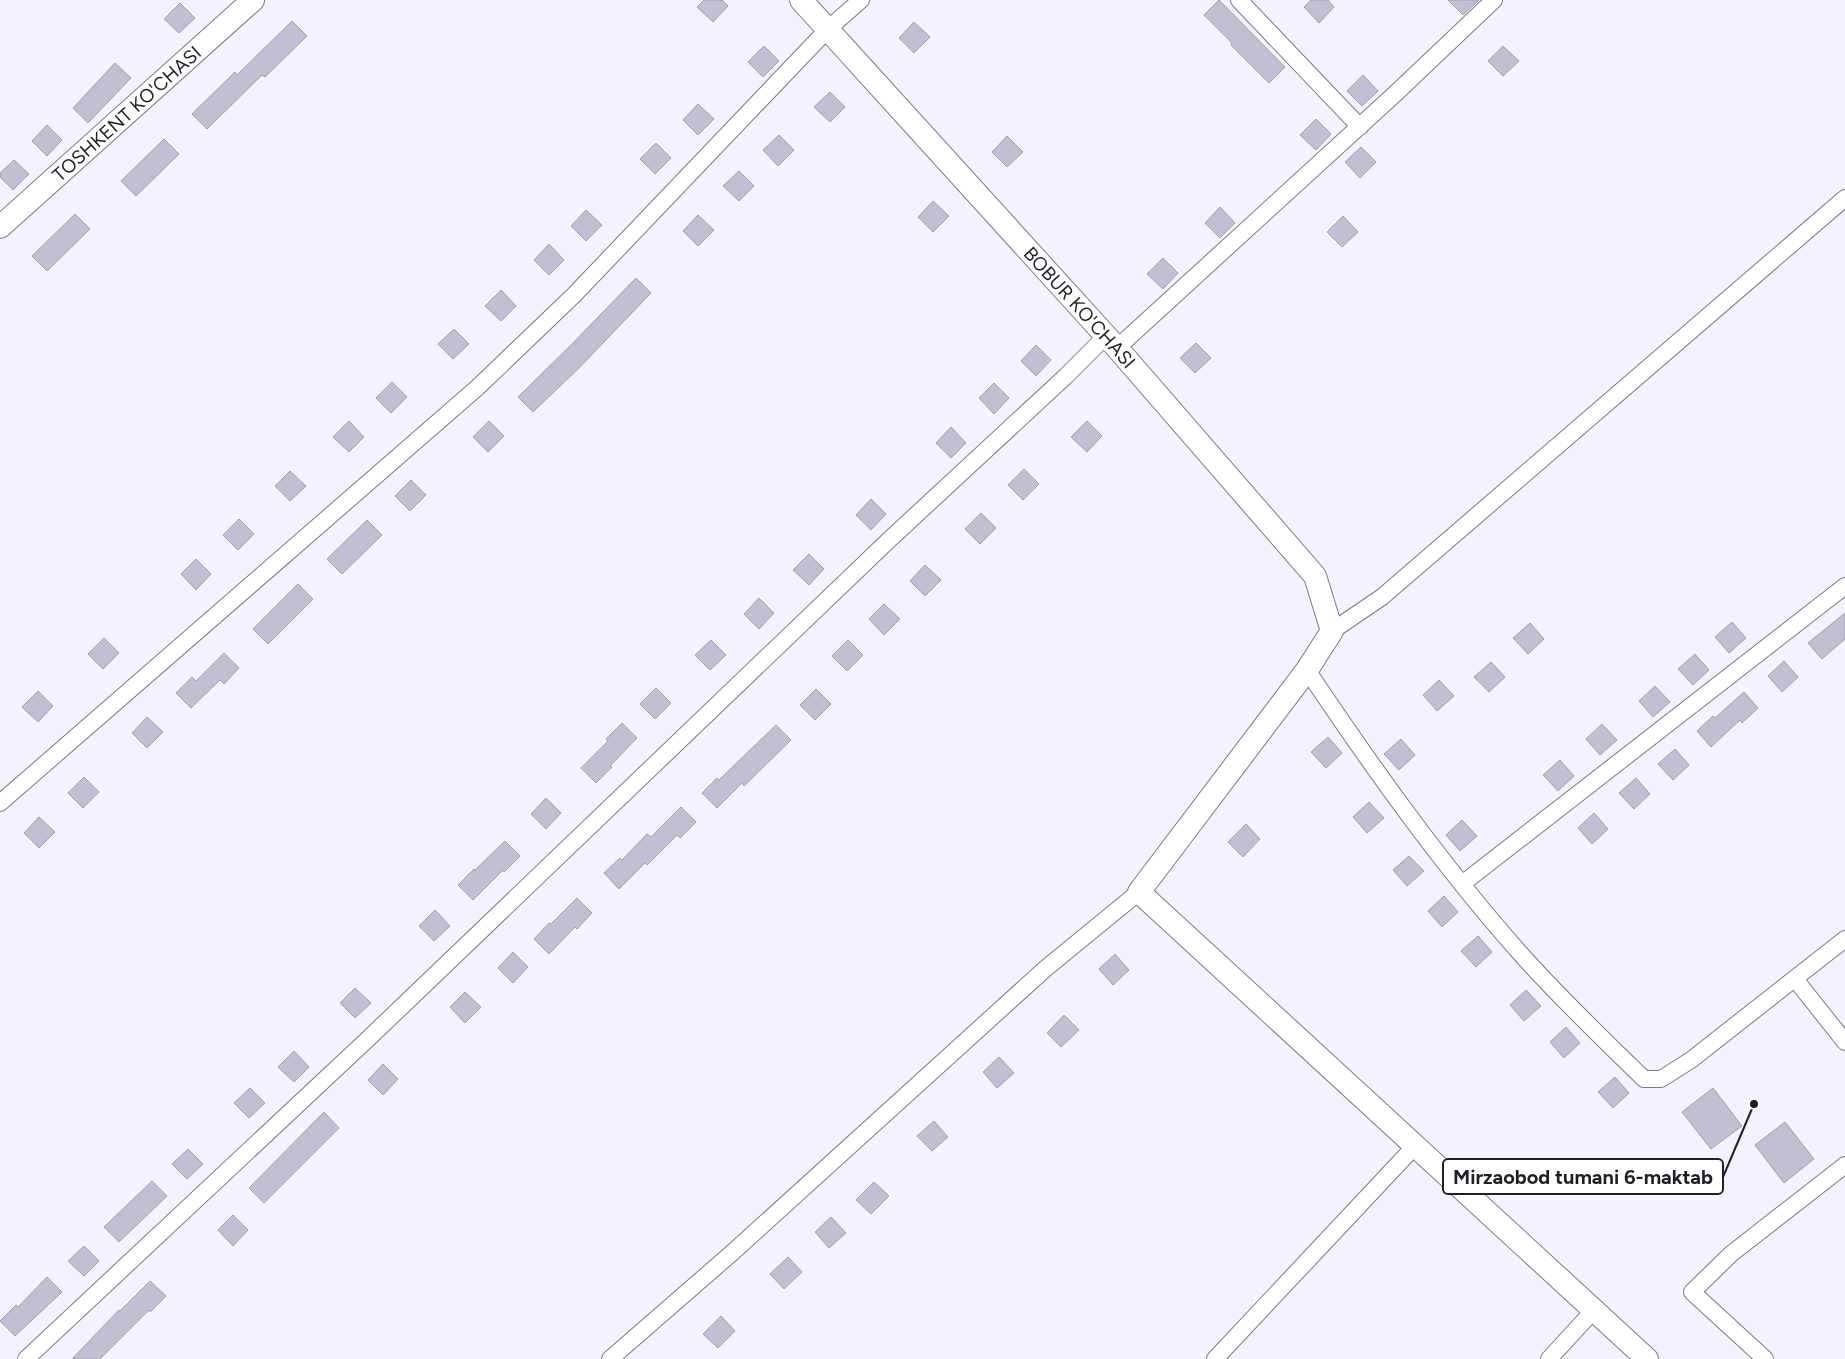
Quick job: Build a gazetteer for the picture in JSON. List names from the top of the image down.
{
  "streets": {
    "street": ["TOSHKENT KO'CHASI", "BOBUR KO'CHASI"]
  },
  "places": ["Mirzaobod tumani 6-maktab"]
}
